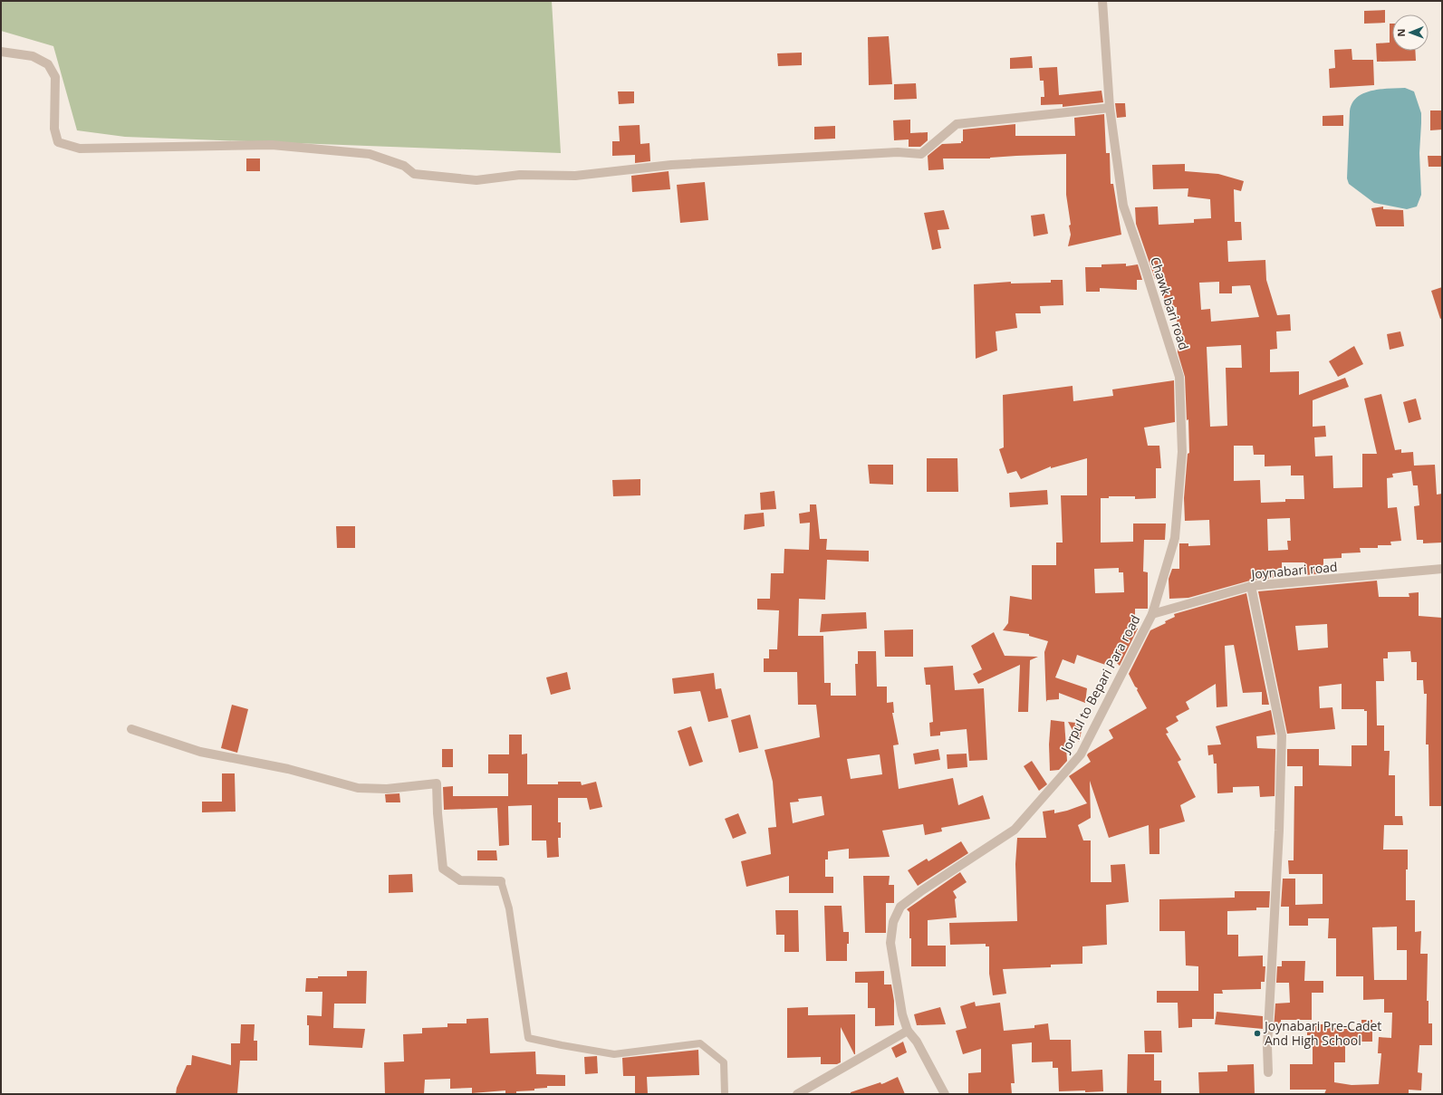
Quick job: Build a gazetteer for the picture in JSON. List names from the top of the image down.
{
  "streets": {
    "street": ["Chawk bari road", "Joynabari road", "Jorpul to Bepari Para road"]
  },
  "crossings": [
    ["Chawk bari road", "Joynabari road"],
    ["Chawk bari road", "Jorpul to Bepari Para road"],
    ["Joynabari road", "Jorpul to Bepari Para road"]
  ],
  "places": ["Joynabari Pre-Cadet And High School"],
  "north": "left"
}
